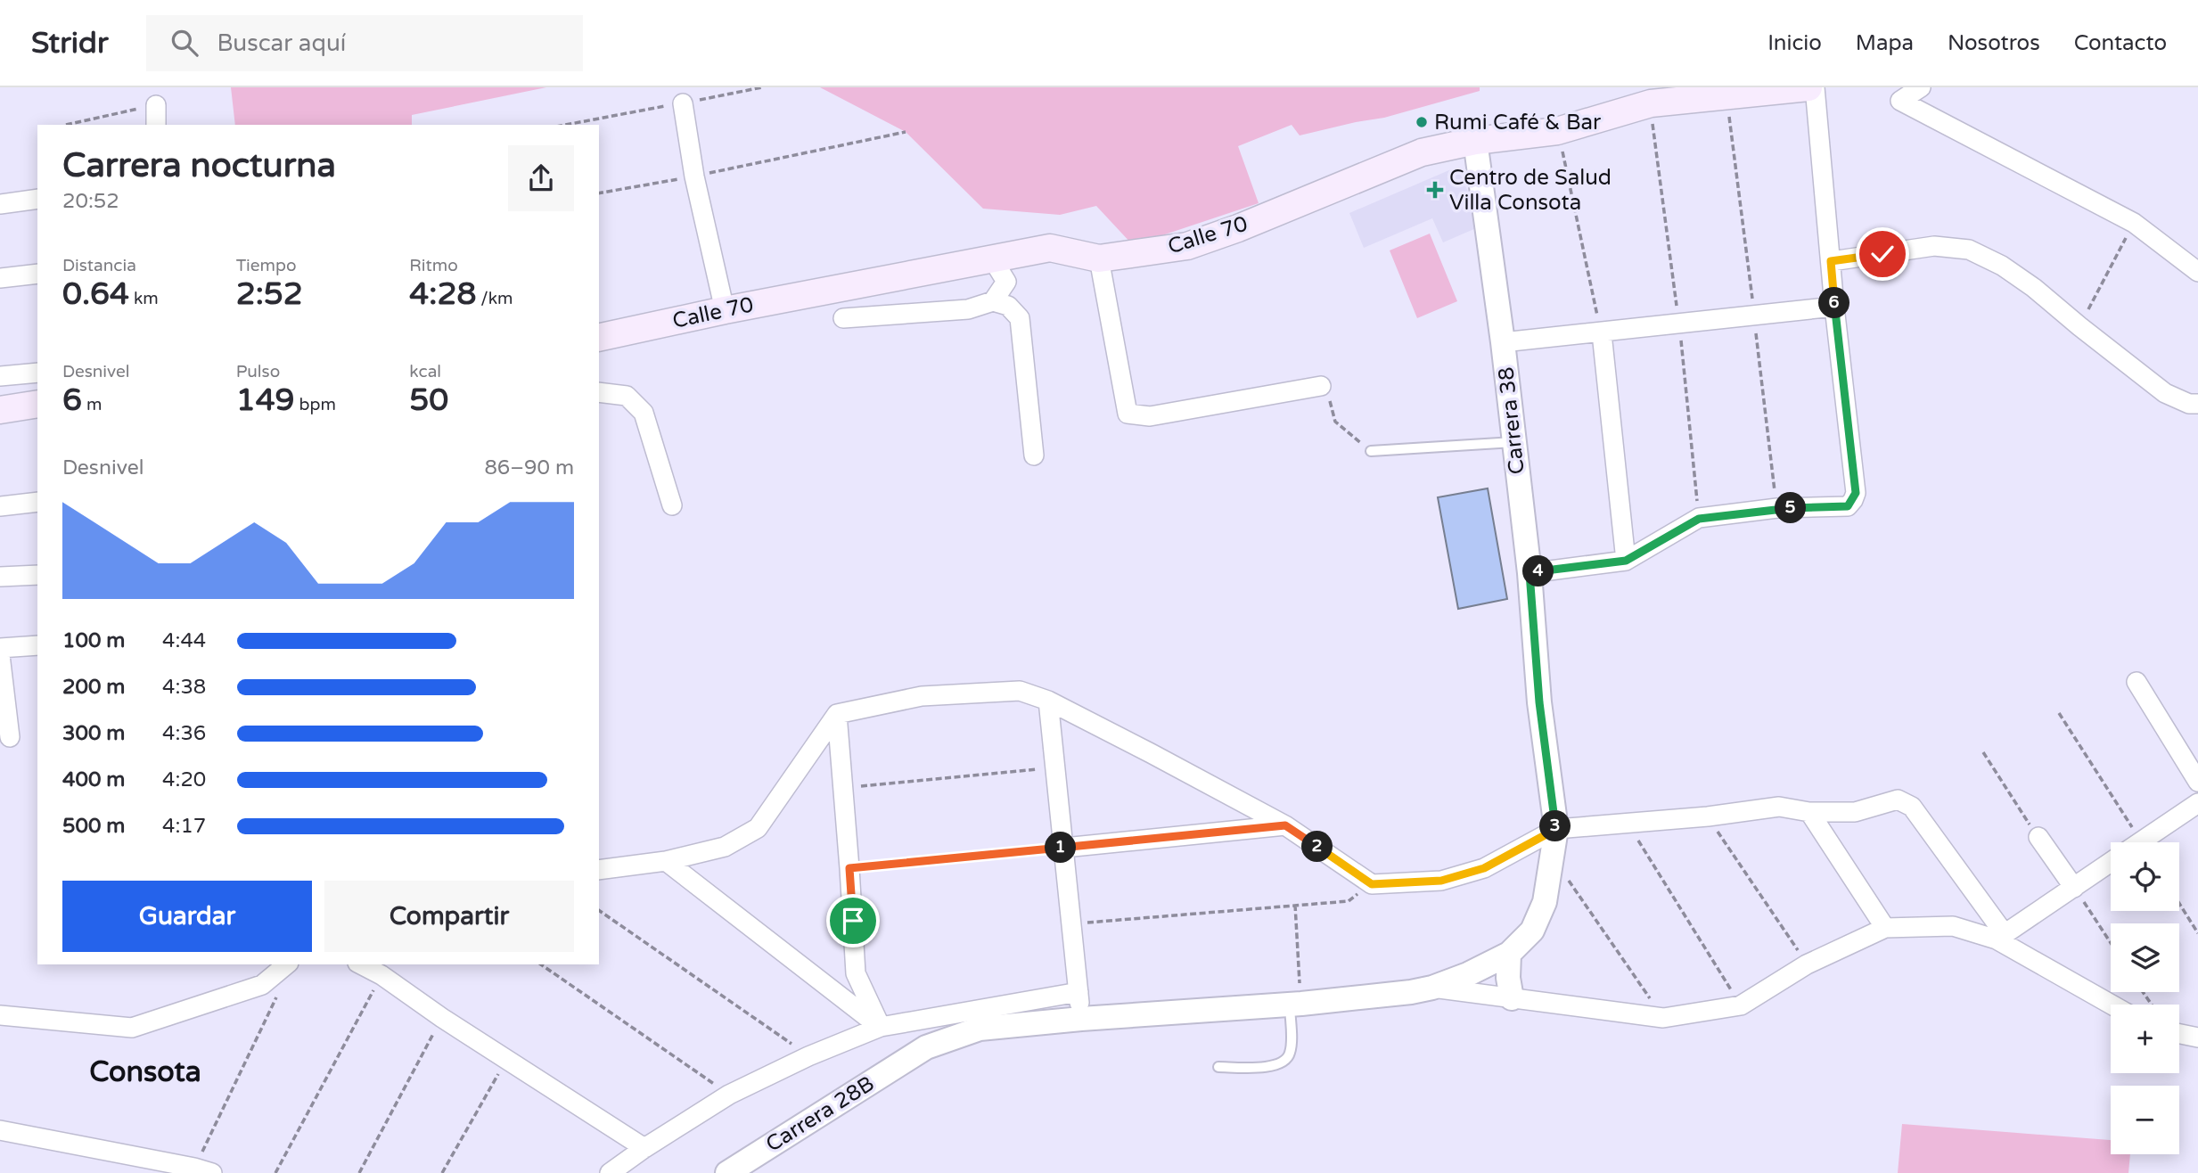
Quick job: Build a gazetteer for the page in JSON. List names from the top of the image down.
{
  "streets": {
    "main road": ["Calle 70"],
    "street": ["Carrera 38", "Carrera 28B"]
  },
  "crossings": [
    ["Calle 70", "Carrera 38"],
    ["Carrera 38", "Carrera 28B"]
  ],
  "districts": ["Consota"],
  "places": {
    "other": ["Rumi Café & Bar"],
    "health": ["Centro de Salud Villa Consota"]
  },
  "page": {
    "header": "Stridr",
    "search": "Buscar aquí",
    "nav": [
      "Inicio",
      "Mapa",
      "Nosotros",
      "Contacto"
    ],
    "heading": ["Carrera nocturna", "20:52"],
    "stats": [
      ["Distancia", "0.64 km"],
      ["Tiempo", "2:52"],
      ["Ritmo", "4:28 /km"],
      ["Desnivel", "6 m"],
      ["Pulso", "149 bpm"],
      ["kcal", "50"]
    ],
    "pins": [
      "6",
      "5",
      "4",
      "3",
      "2",
      "1"
    ],
    "chart": ["Desnivel", "86–90 m"],
    "list": [
      {
        "name": "100 m",
        "note": "4:44"
      },
      {
        "name": "200 m",
        "note": "4:38"
      },
      {
        "name": "300 m",
        "note": "4:36"
      },
      {
        "name": "400 m",
        "note": "4:20"
      },
      {
        "name": "500 m",
        "note": "4:17"
      }
    ],
    "map_buttons": ["+", "−"],
    "buttons": ["Guardar", "Compartir"]
  }
}
